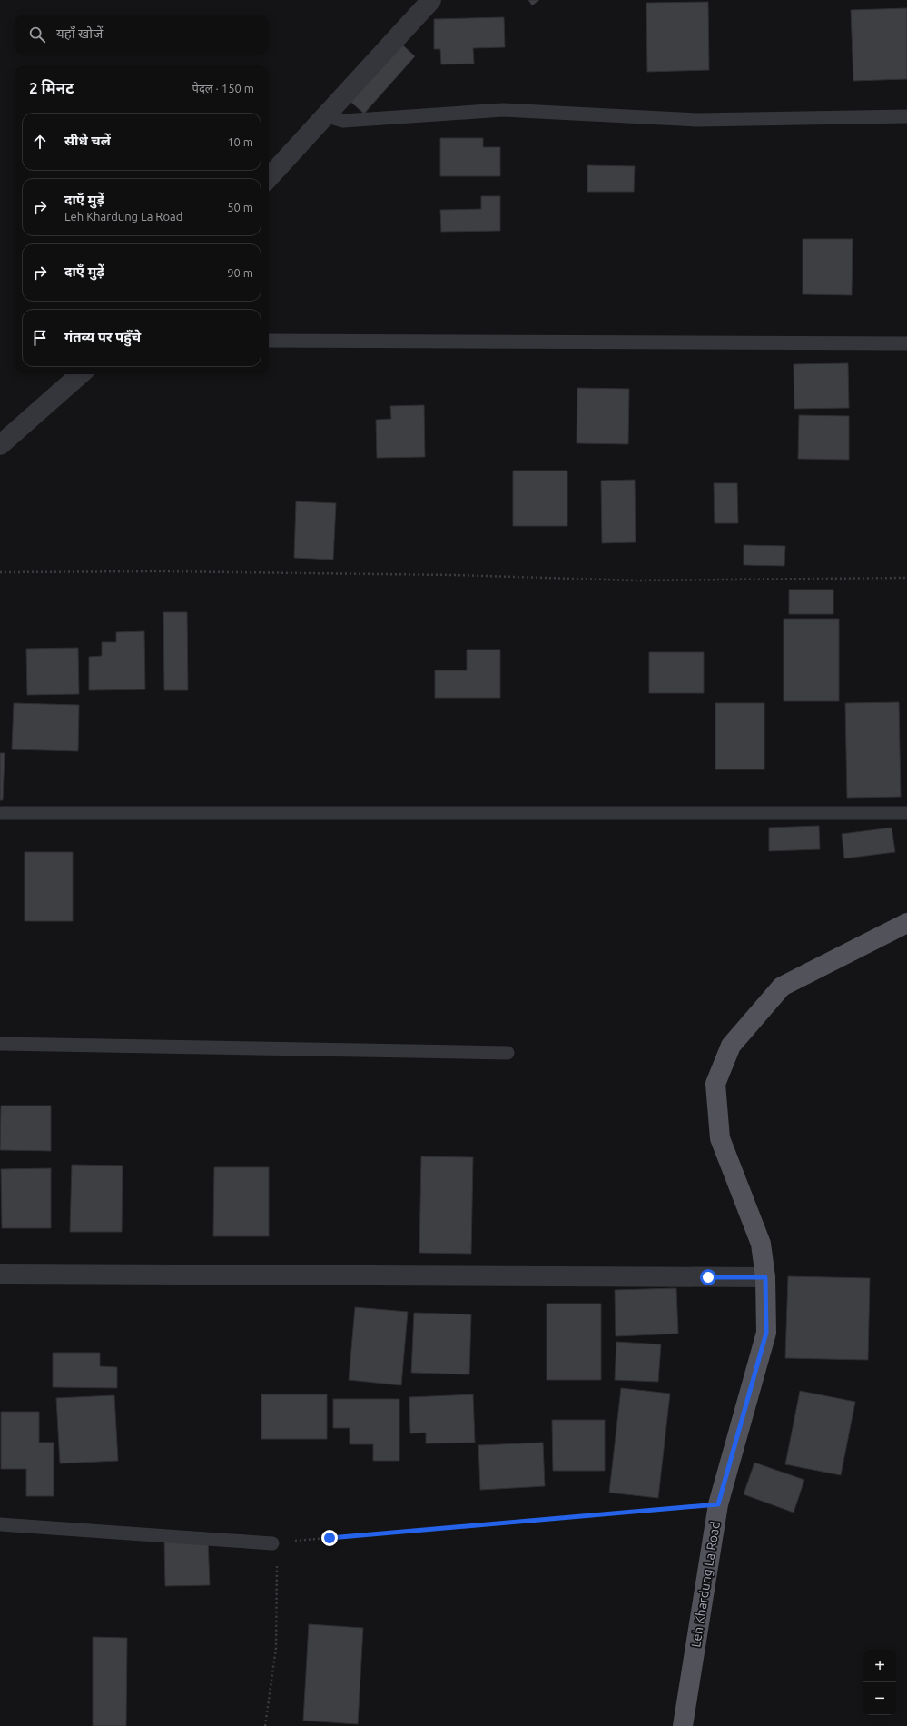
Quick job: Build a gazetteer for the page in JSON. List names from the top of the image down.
{
  "streets": {
    "main road": ["Leh Khardung La Road"]
  },
  "page": {
    "search": "यहाँ खोजें",
    "heading": ["2 मिनट", "पैदल · 150 m"],
    "list": [
      ["सीधे चलें", "10 m"],
      ["दाएँ मुड़ें", "Leh Khardung La Road", "50 m"],
      ["दाएँ मुड़ें", "90 m"],
      "गंतव्य पर पहुँचे"
    ],
    "map_buttons": ["+", "−"]
  }
}
